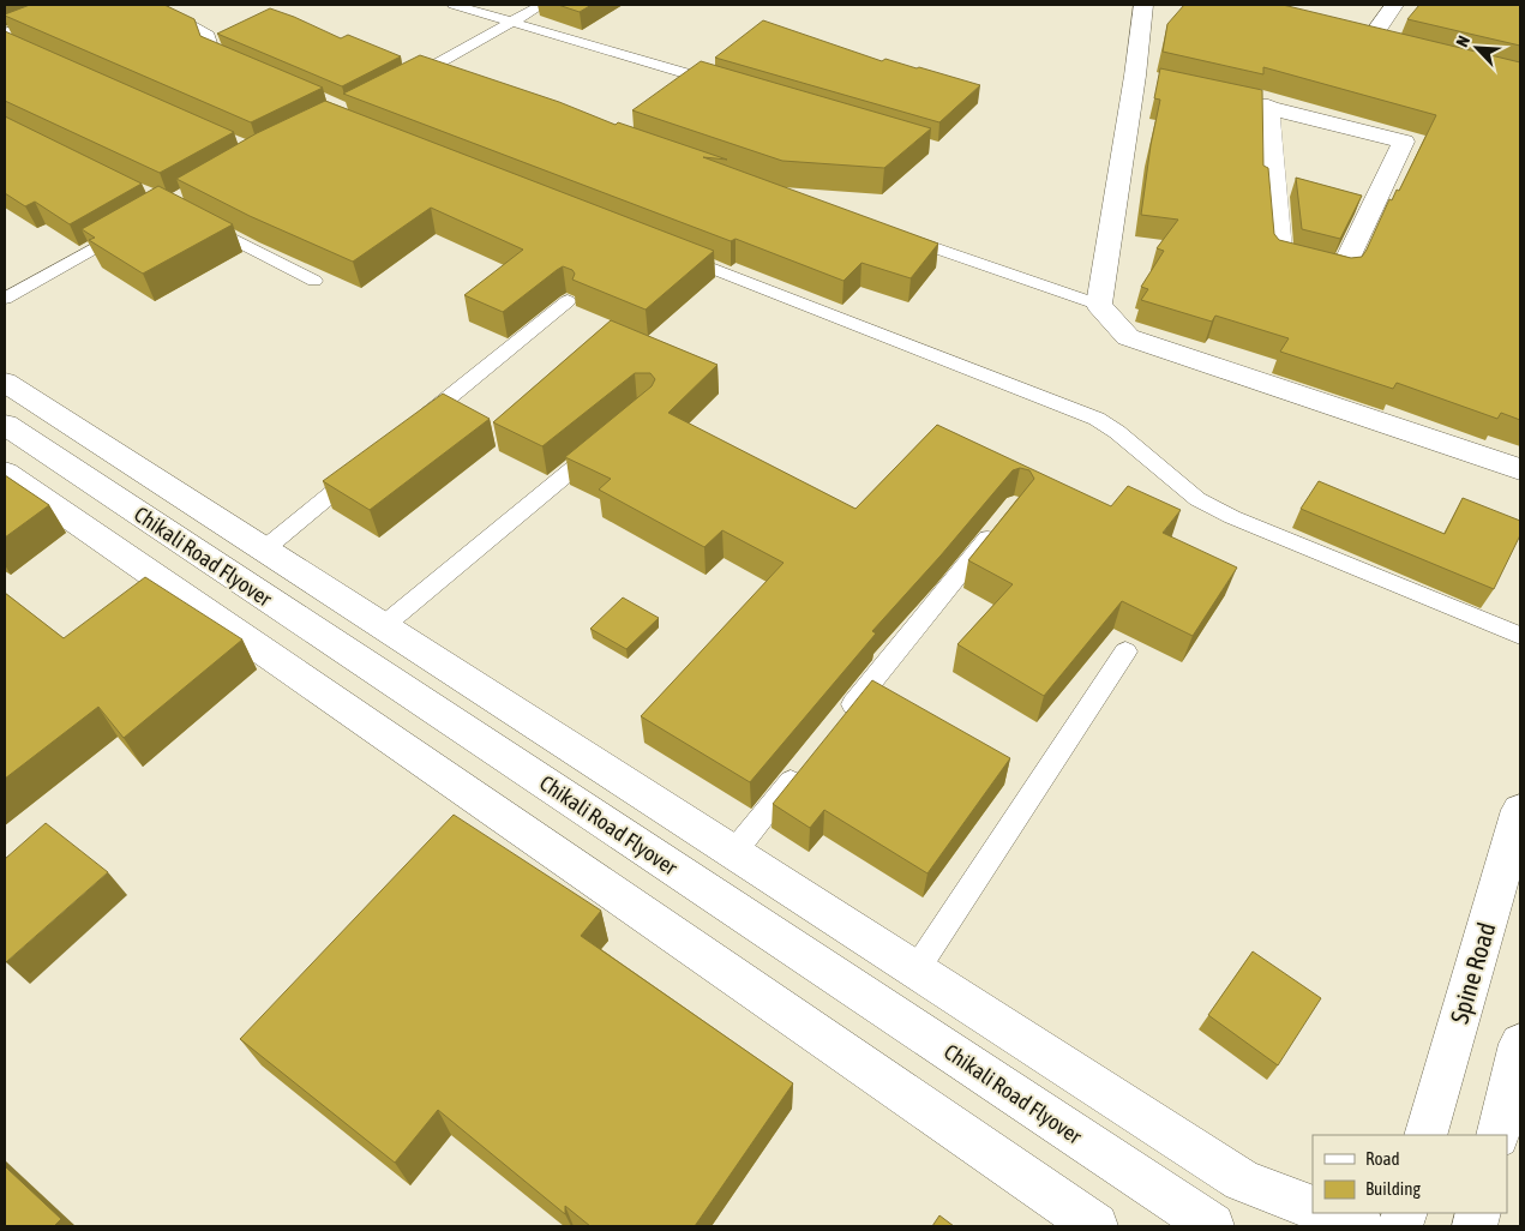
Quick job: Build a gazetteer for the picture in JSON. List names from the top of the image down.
{
  "streets": {
    "main road": ["Chikali Road Flyover", "Spine Road"]
  },
  "legend": ["Road", "Building"],
  "north": "top left"
}
